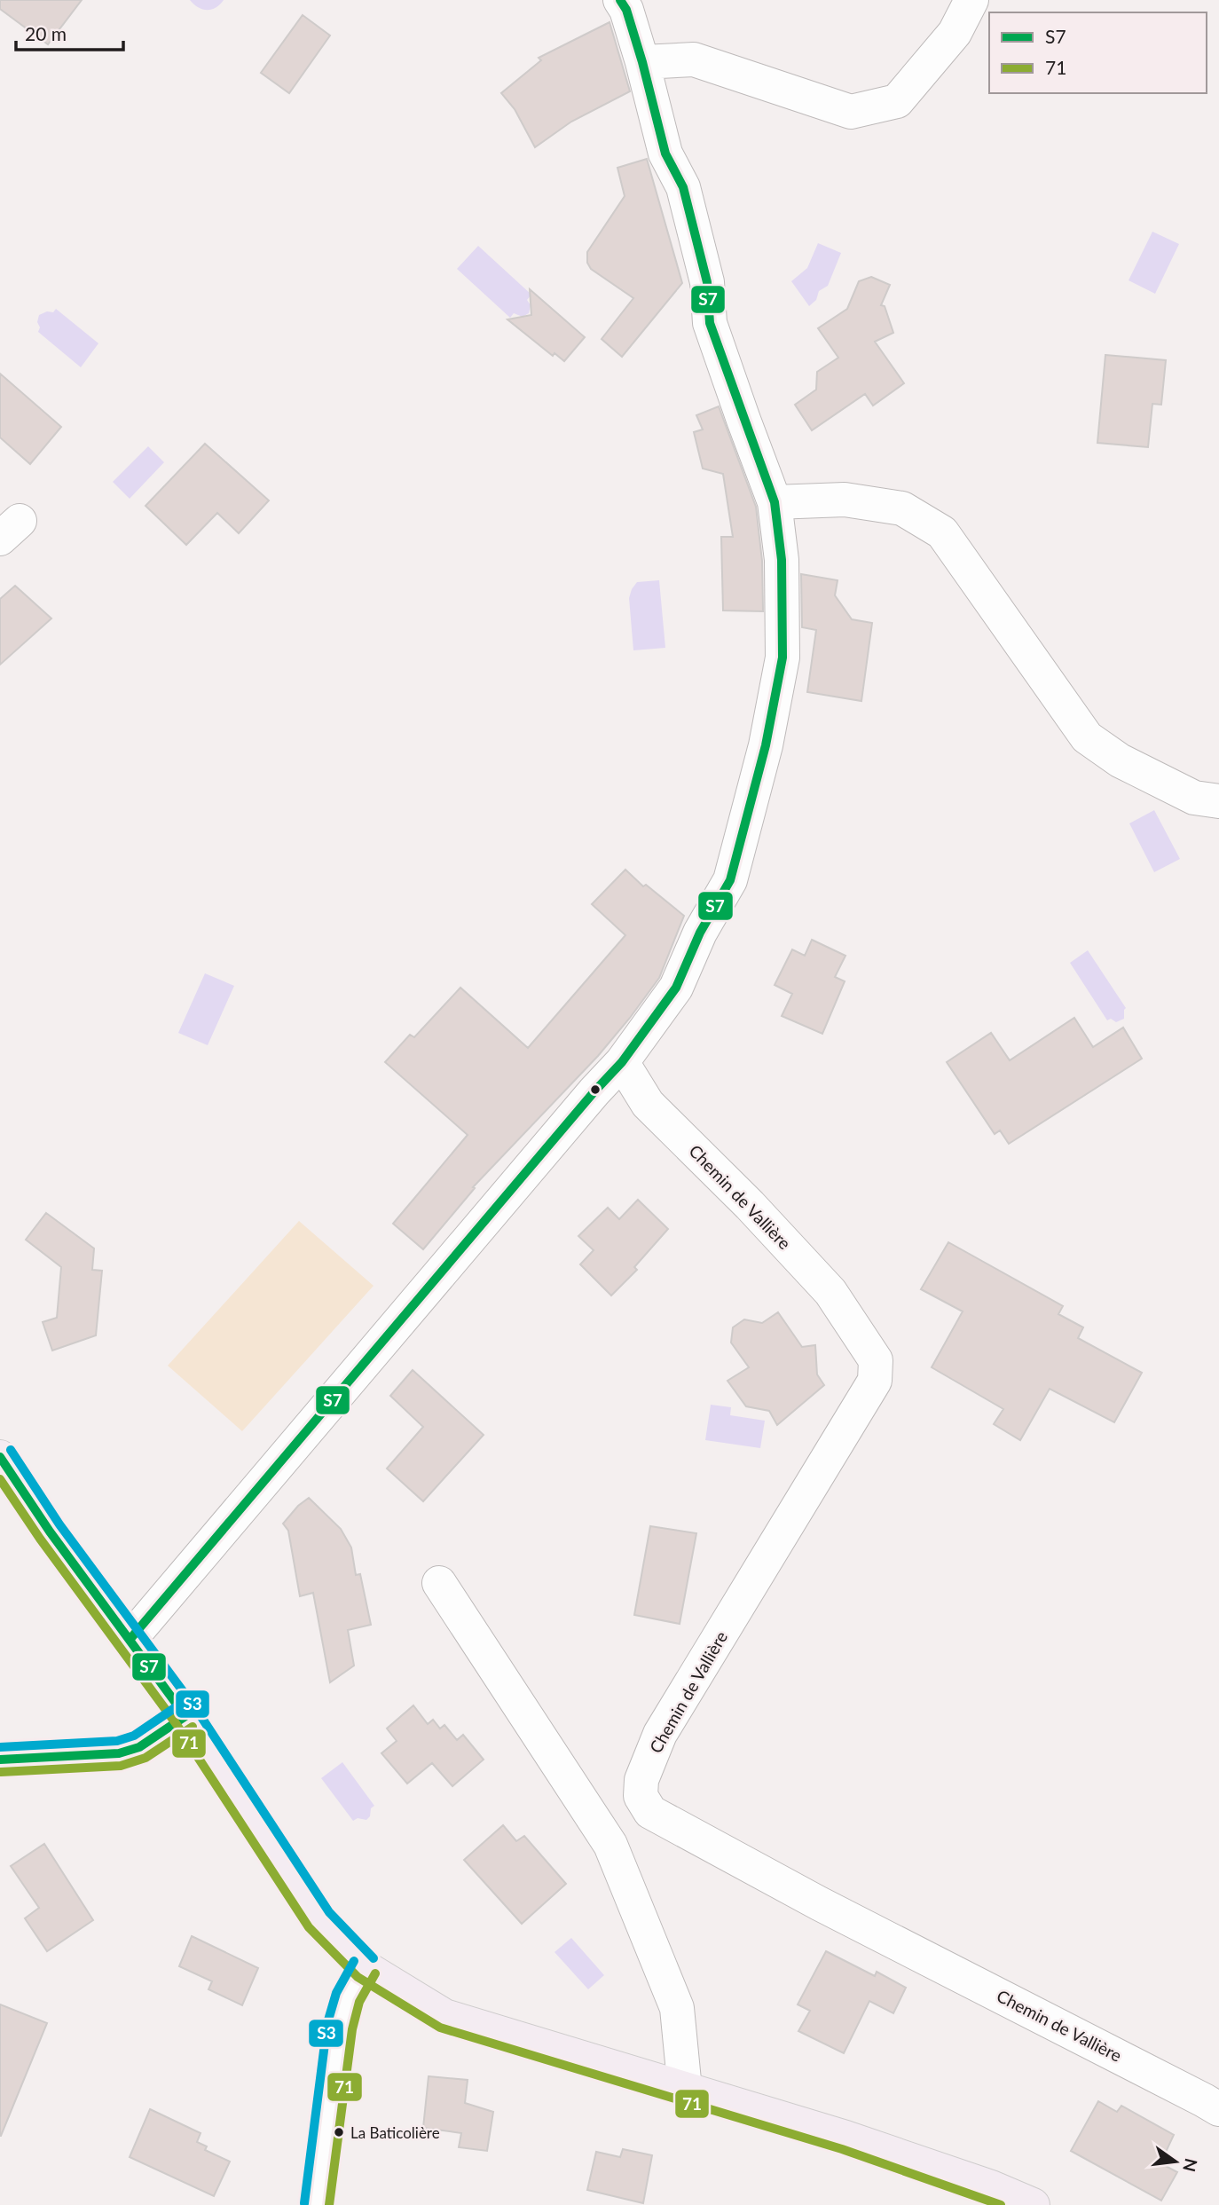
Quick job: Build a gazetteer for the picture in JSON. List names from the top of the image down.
{
  "streets": {
    "street": ["Chemin de Vallière"]
  },
  "places": ["La Baticolière"],
  "lines": ["transit line S7", "transit line S3", "transit line 71"],
  "legend": ["S7", "71"],
  "scale_bar": "20 m",
  "north": "right"
}
